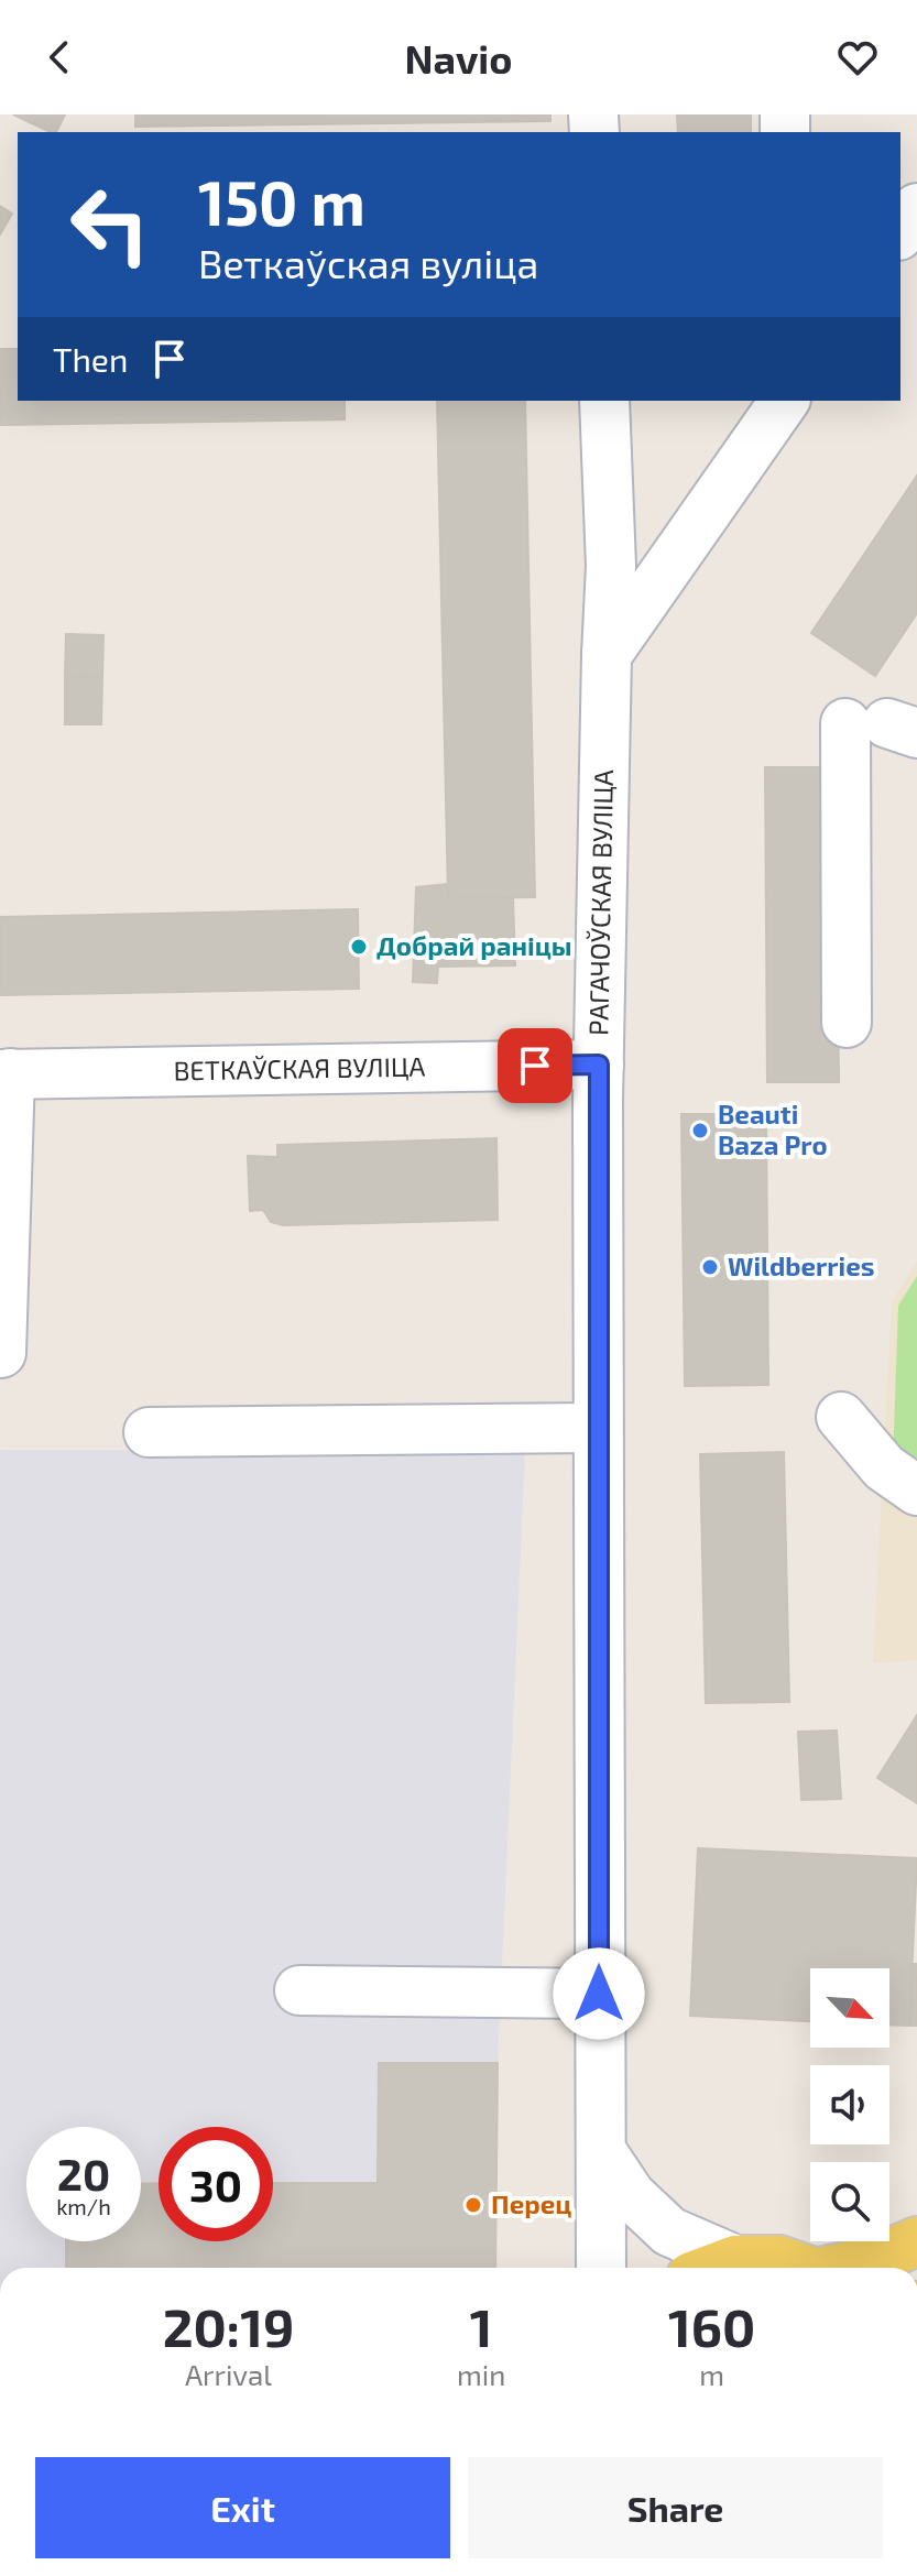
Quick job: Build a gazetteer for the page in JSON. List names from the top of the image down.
{
  "streets": {
    "street": ["РАГАЧОЎСКАЯ ВУЛІЦА", "ВЕТКАЎСКАЯ ВУЛІЦА"]
  },
  "crossings": [
    ["РАГАЧОЎСКАЯ ВУЛІЦА", "ВЕТКАЎСКАЯ ВУЛІЦА"]
  ],
  "places": [
    "Добрай раніцы",
    "Beauti Baza Pro",
    "Wildberries",
    "Перец"
  ],
  "north": "bottom right",
  "page": {
    "header": "Navio",
    "turn": ["150 m", "Веткаўская вуліца"],
    "then": "Then",
    "speed": "20 km/h",
    "limit": "30",
    "eta": [
      "20:19",
      "Arrival",
      "1",
      "min",
      "160",
      "m"
    ],
    "buttons": ["Exit", "Share"]
  }
}
